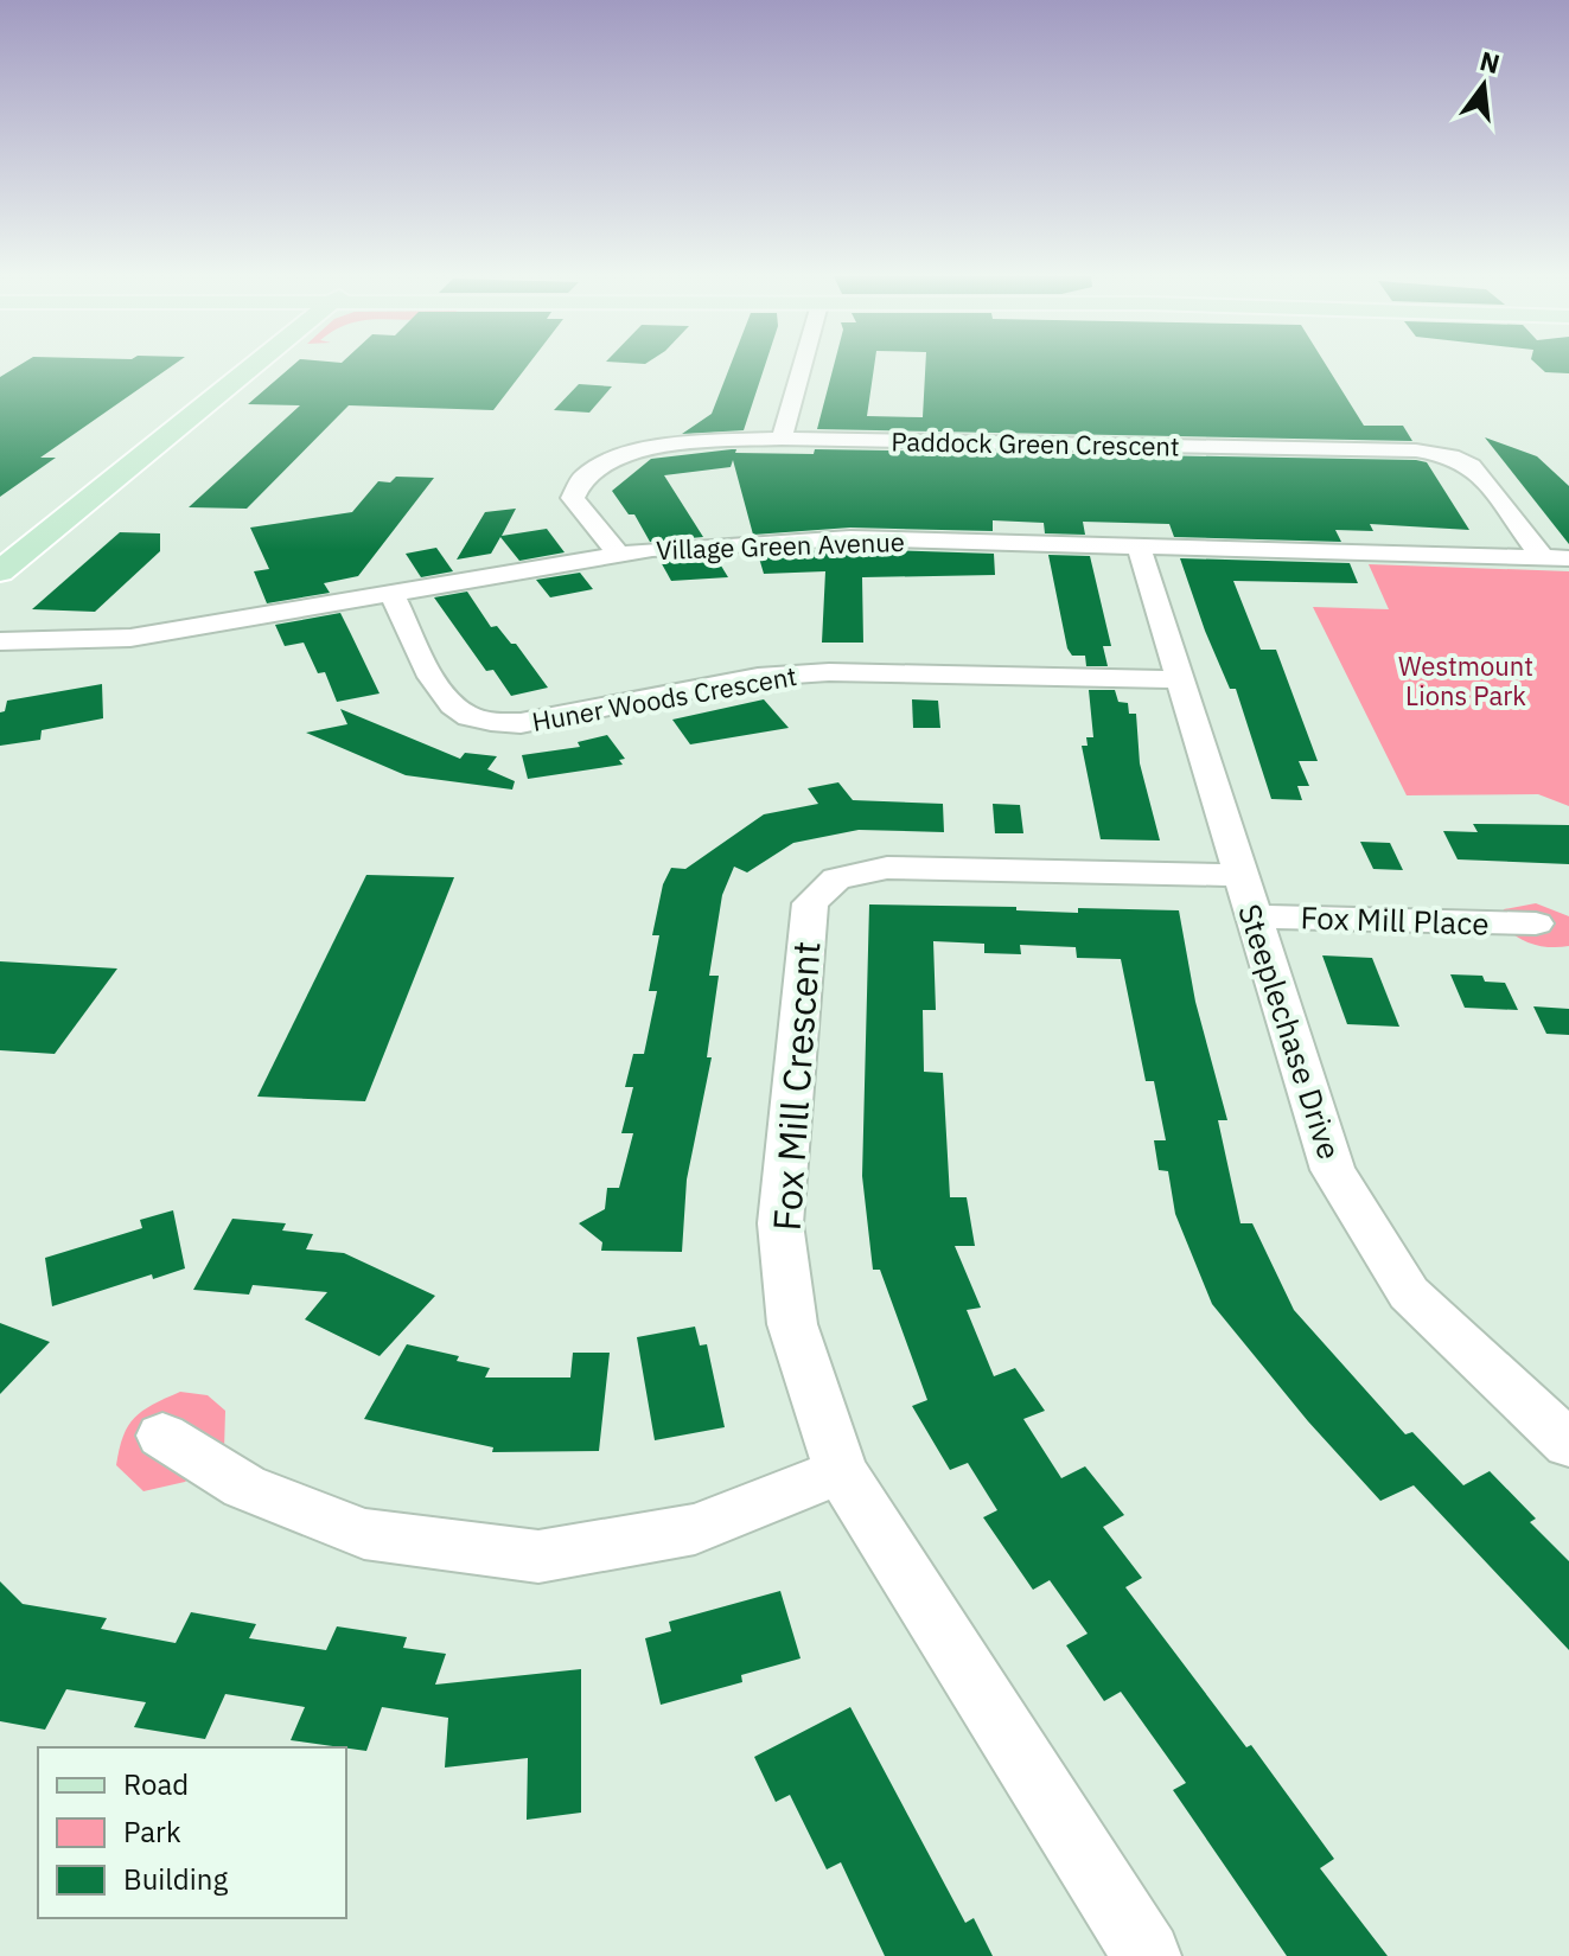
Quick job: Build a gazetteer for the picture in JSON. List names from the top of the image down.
{
  "streets": {
    "street": [
      "Paddock Green Crescent",
      "Village Green Avenue",
      "Huner Woods Crescent",
      "Fox Mill Place",
      "Steeplechase Drive",
      "Fox Mill Crescent"
    ]
  },
  "crossings": [
    ["Paddock Green Crescent", "Village Green Avenue"],
    ["Village Green Avenue", "Huner Woods Crescent"],
    ["Village Green Avenue", "Steeplechase Drive"],
    ["Huner Woods Crescent", "Steeplechase Drive"],
    ["Fox Mill Place", "Steeplechase Drive"],
    ["Fox Mill Place", "Fox Mill Crescent"],
    ["Steeplechase Drive", "Fox Mill Crescent"]
  ],
  "parks": ["Westmount Lions Park"],
  "legend": ["Road", "Park", "Building"],
  "north": "top"
}
